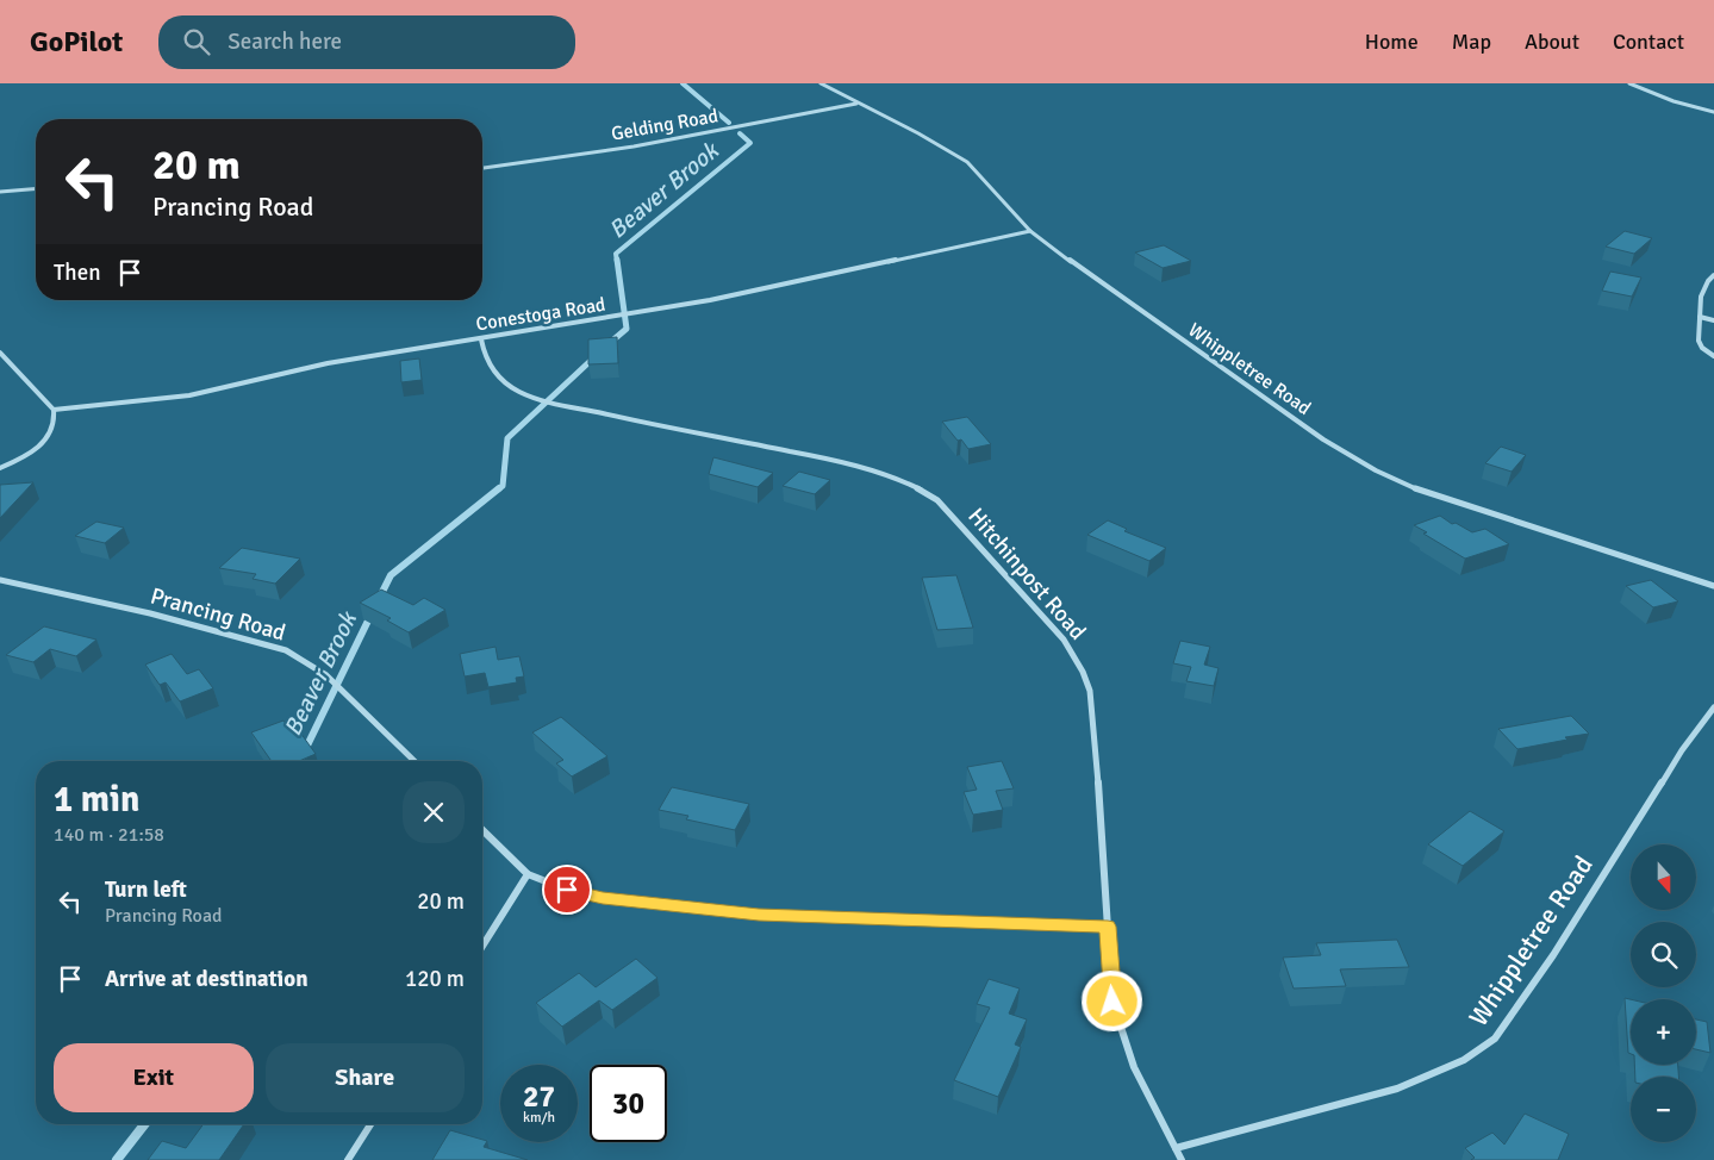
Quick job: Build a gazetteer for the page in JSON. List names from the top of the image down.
{
  "streets": {
    "street": [
      "Gelding Road",
      "Conestoga Road",
      "Whippletree Road",
      "Hitchinpost Road",
      "Prancing Road"
    ]
  },
  "crossings": [
    ["Gelding Road", "Whippletree Road"],
    ["Conestoga Road", "Whippletree Road"],
    ["Conestoga Road", "Hitchinpost Road"],
    ["Whippletree Road", "Hitchinpost Road"]
  ],
  "water": ["Beaver Brook"],
  "north": "bottom",
  "page": {
    "header": "GoPilot",
    "search": "Search here",
    "nav": [
      "Home",
      "Map",
      "About",
      "Contact"
    ],
    "turn": ["20 m", "Prancing Road"],
    "then": "Then",
    "heading": ["1 min", "140 m · 21:58"],
    "map_buttons": ["+", "−"],
    "list": [
      {
        "name": "Turn left",
        "note": "Prancing Road",
        "value": "20 m"
      },
      {
        "name": "Arrive at destination",
        "value": "120 m"
      }
    ],
    "buttons": ["Exit", "Share"],
    "speed": "27 km/h",
    "limit": "30"
  }
}
